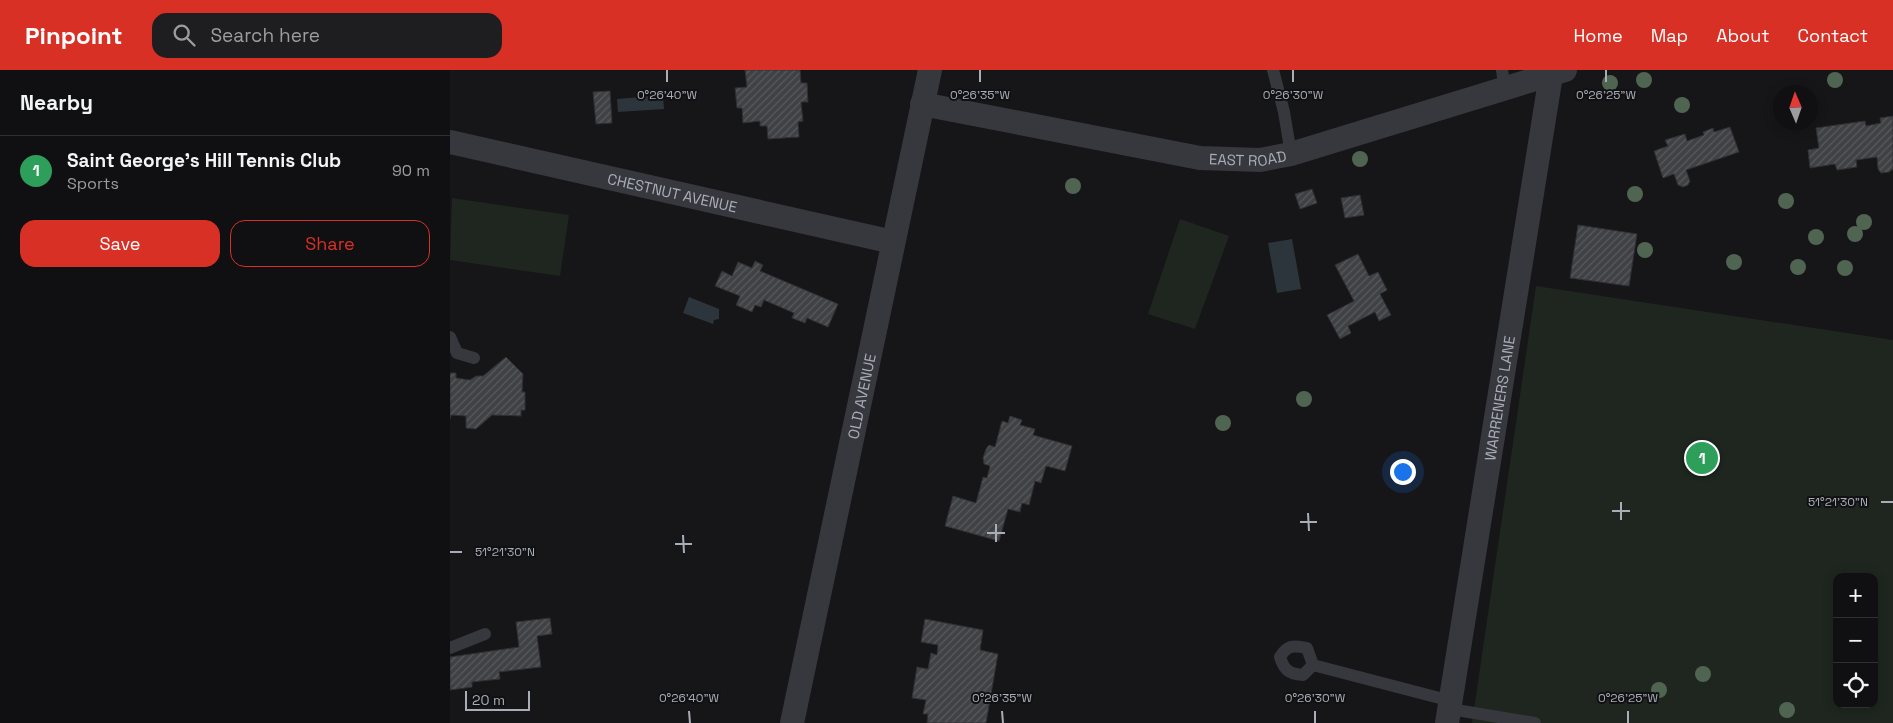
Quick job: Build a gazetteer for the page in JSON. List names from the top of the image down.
{
  "streets": {
    "street": [
      "EAST ROAD",
      "CHESTNUT AVENUE",
      "OLD AVENUE",
      "WARRENERS LANE"
    ]
  },
  "crossings": [
    ["EAST ROAD", "OLD AVENUE"],
    ["EAST ROAD", "WARRENERS LANE"],
    ["CHESTNUT AVENUE", "OLD AVENUE"]
  ],
  "scale_bar": "20 m",
  "north": "top",
  "page": {
    "header": "Pinpoint",
    "search": "Search here",
    "nav": [
      "Home",
      "Map",
      "About",
      "Contact"
    ],
    "heading": "Nearby",
    "list": [
      {
        "mark": "1",
        "name": "Saint George's Hill Tennis Club",
        "note": "Sports",
        "value": "90 m"
      }
    ],
    "buttons": ["Save", "Share"],
    "pins": "1",
    "map_buttons": ["+", "−"],
    "scale": "20 m"
  },
  "coordinates": [
    "0°26'40\"W",
    "0°26'35\"W",
    "0°26'30\"W",
    "0°26'25\"W",
    "51°21'30\"N"
  ]
}
